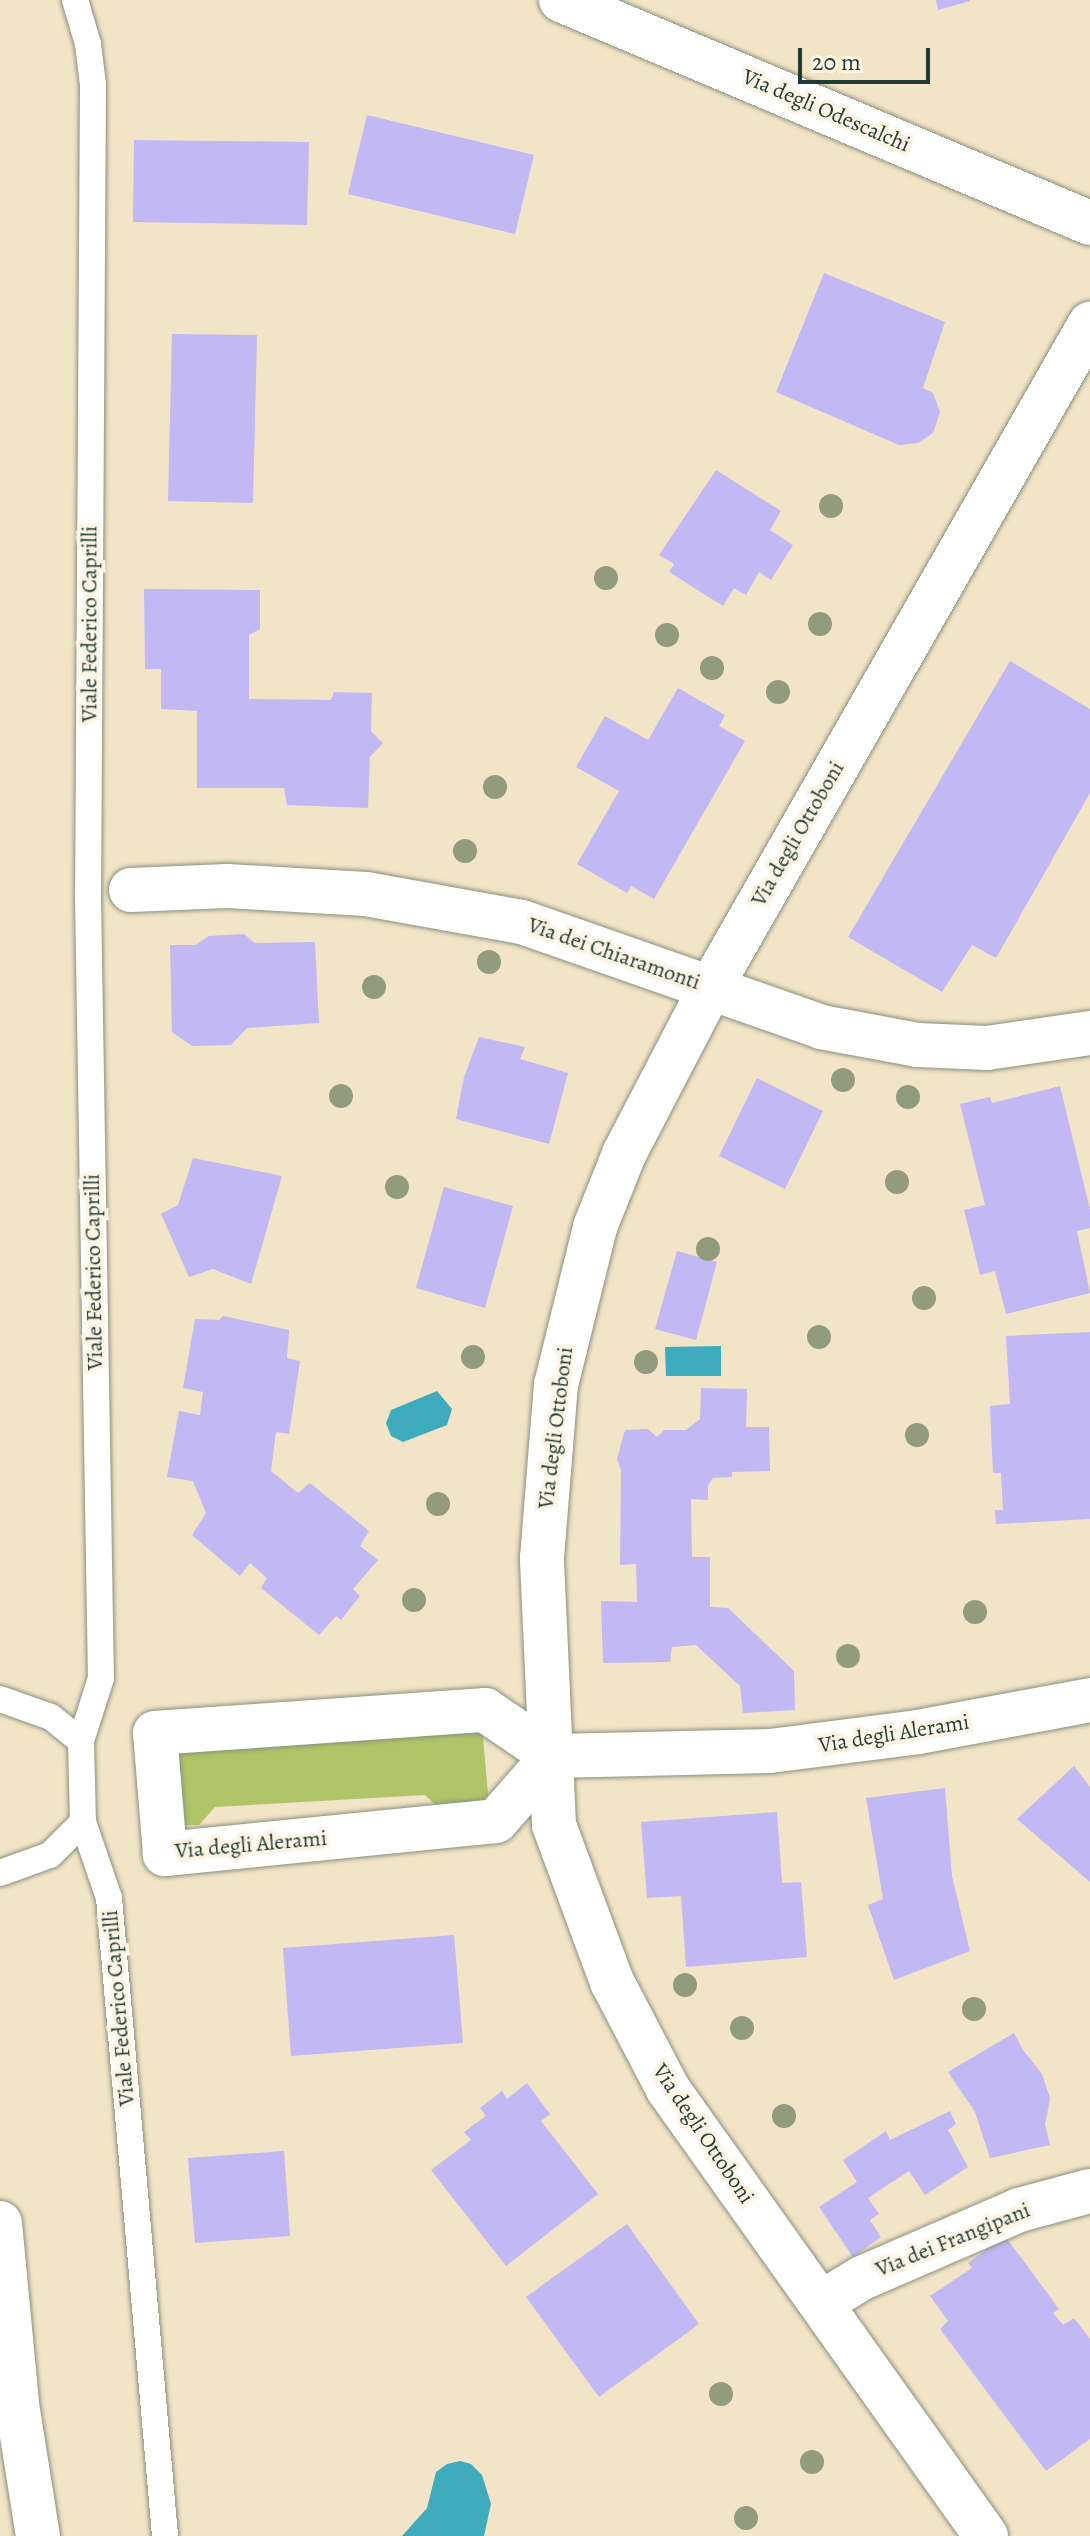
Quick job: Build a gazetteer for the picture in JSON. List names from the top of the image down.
{
  "streets": {
    "street": [
      "Via degli Odescalchi",
      "Via degli Ottoboni",
      "Via dei Chiaramonti",
      "Via degli Alerami",
      "Via dei Frangipani"
    ],
    "lane": ["Viale Federico Caprilli"]
  },
  "crossings": [
    ["Via degli Ottoboni", "Via dei Chiaramonti"],
    ["Via degli Ottoboni", "Via degli Alerami"],
    ["Via degli Ottoboni", "Via dei Frangipani"]
  ],
  "scale_bar": "20 m"
}
